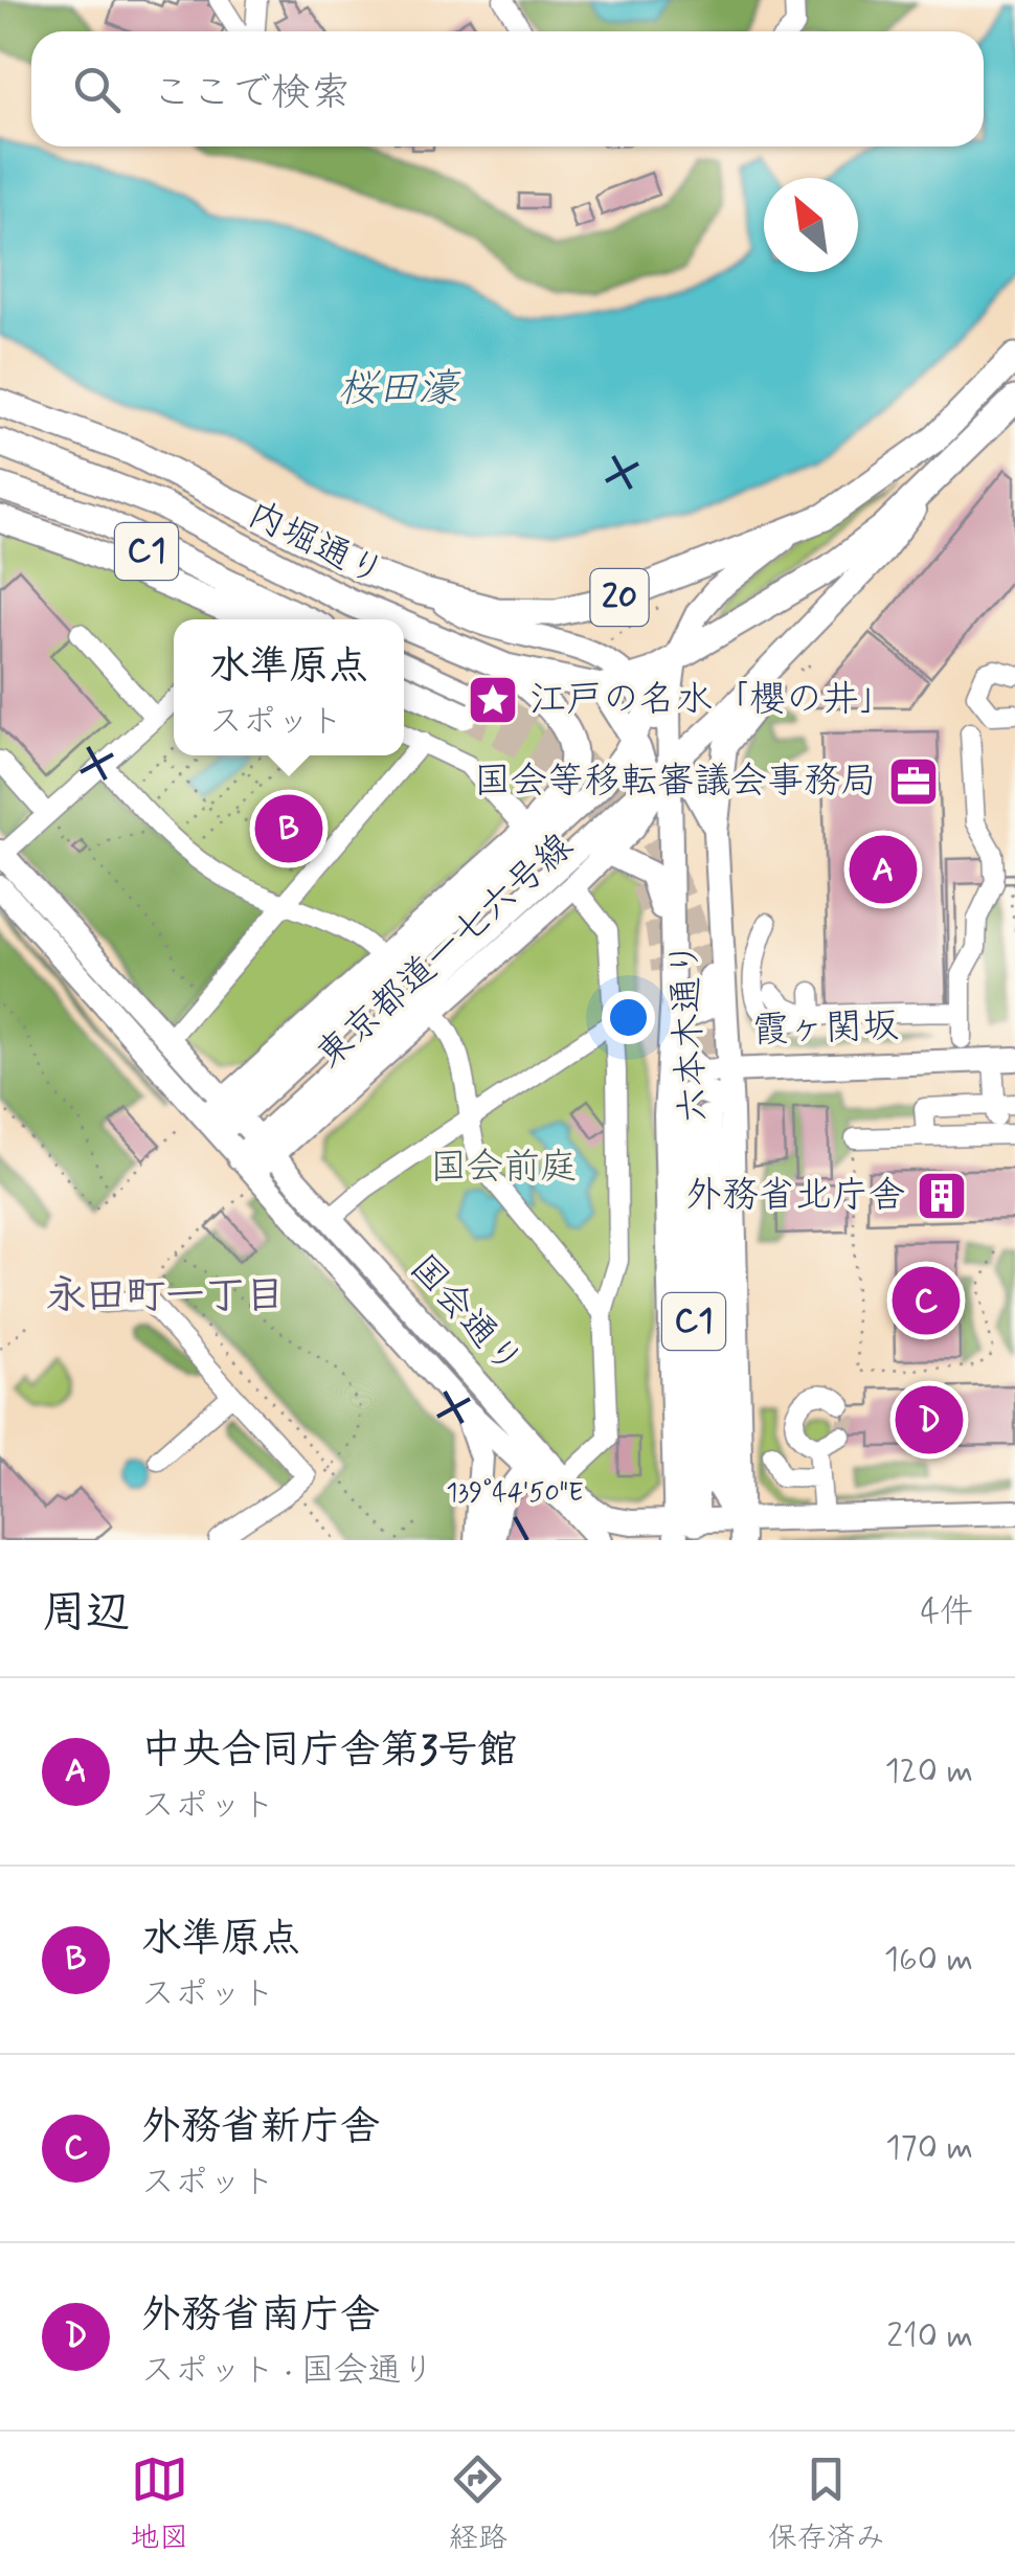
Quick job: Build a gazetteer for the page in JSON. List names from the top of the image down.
{
  "streets": {
    "highway": ["内堀通り", "C1", "20"],
    "main road": [
      "東京都道一七六号線",
      "霞ヶ関坂",
      "六本木通り",
      "国会通り"
    ]
  },
  "crossings": [
    ["内堀通り", "東京都道一七六号線"],
    ["内堀通り", "六本木通り"],
    ["C1", "六本木通り"],
    ["C1", "国会通り"],
    ["東京都道一七六号線", "六本木通り"],
    ["東京都道一七六号線", "国会通り"],
    ["霞ヶ関坂", "六本木通り"],
    ["六本木通り", "国会通り"]
  ],
  "districts": ["永田町一丁目"],
  "water": ["桜田濠"],
  "parks": ["国会前庭"],
  "places": {
    "place": ["江戸の名水「櫻の井」"],
    "office": ["国会等移転審議会事務局"],
    "building": ["外務省北庁舎"]
  },
  "north": "top left",
  "page": {
    "search": "ここで検索",
    "popup": ["水準原点", "スポット"],
    "pins": [
      "B",
      "A",
      "C",
      "D"
    ],
    "heading": ["周辺", "4件"],
    "list": [
      {
        "mark": "A",
        "name": "中央合同庁舎第3号館",
        "note": "スポット",
        "value": "120 m"
      },
      {
        "mark": "B",
        "name": "水準原点",
        "note": "スポット",
        "value": "160 m"
      },
      {
        "mark": "C",
        "name": "外務省新庁舎",
        "note": "スポット",
        "value": "170 m"
      },
      {
        "mark": "D",
        "name": "外務省南庁舎",
        "note": "スポット · 国会通り",
        "value": "210 m"
      }
    ],
    "nav": ["地図", "経路", "保存済み"]
  },
  "coordinates": ["139°44'50\"E"]
}
